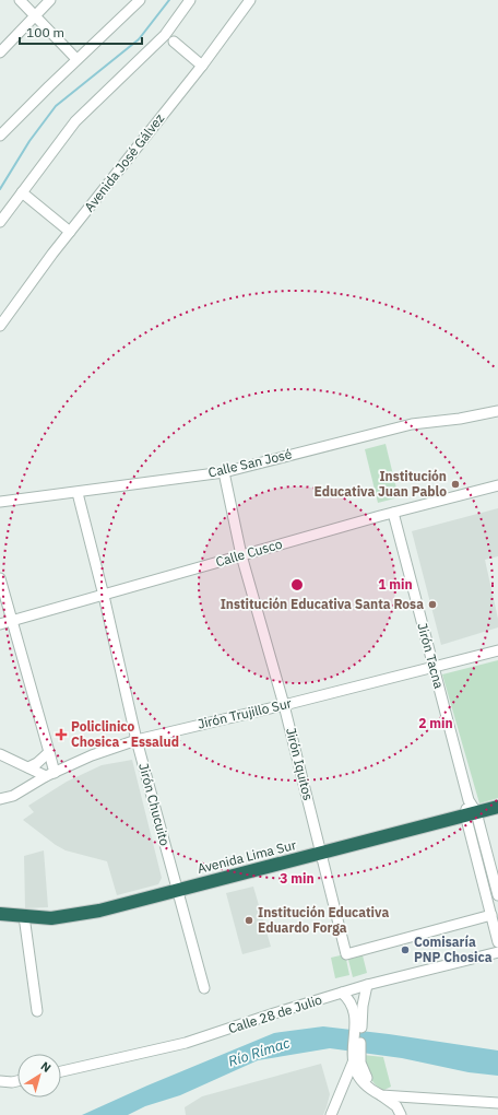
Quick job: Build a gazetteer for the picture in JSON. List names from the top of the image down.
{
  "streets": {
    "highway": ["Avenida Lima Sur"],
    "street": [
      "Avenida José Gálvez",
      "Calle San José",
      "Calle Cusco",
      "Jirón Tacna",
      "Jirón Trujillo Sur",
      "Jirón Iquitos",
      "Jirón Chucuito",
      "Calle 28 de Julio"
    ]
  },
  "crossings": [
    ["Calle San José", "Jirón Iquitos"],
    ["Calle San José", "Jirón Chucuito"],
    ["Calle Cusco", "Jirón Tacna"],
    ["Calle Cusco", "Jirón Iquitos"],
    ["Calle Cusco", "Jirón Chucuito"],
    ["Jirón Tacna", "Jirón Trujillo Sur"],
    ["Jirón Tacna", "Jirón Iquitos"],
    ["Jirón Tacna", "Avenida Lima Sur"],
    ["Jirón Trujillo Sur", "Jirón Iquitos"],
    ["Jirón Trujillo Sur", "Jirón Chucuito"],
    ["Jirón Iquitos", "Avenida Lima Sur"],
    ["Jirón Chucuito", "Avenida Lima Sur"]
  ],
  "water": ["Río Rímac"],
  "places": {
    "other": [
      "Institución Educativa Juan Pablo",
      "Institución Educativa Santa Rosa",
      "Institución Educativa Eduardo Forga",
      "Comisaría PNP Chosica"
    ],
    "health": ["Policlinico Chosica - Essalud"]
  },
  "scale_bar": "100 m",
  "north": "top right",
  "rings": ["1 min", "2 min", "3 min"]
}
